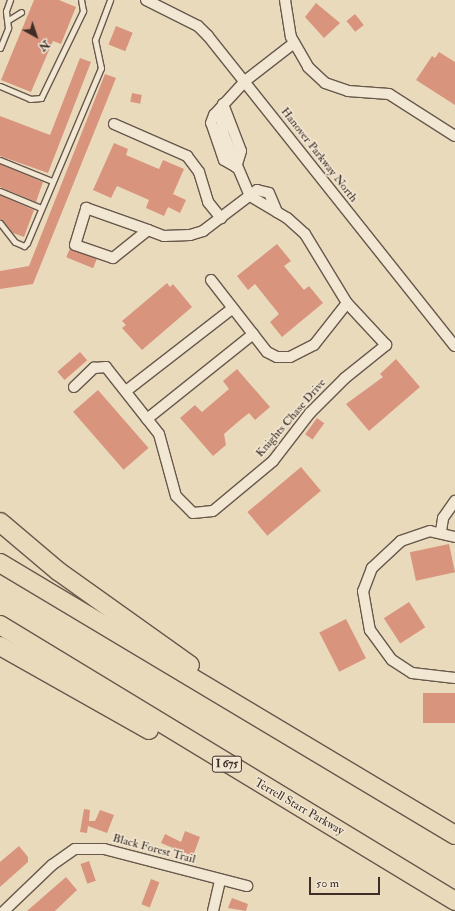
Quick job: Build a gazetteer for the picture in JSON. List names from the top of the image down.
{
  "streets": {
    "highway": ["I 675", "Terrell Starr Parkway"],
    "street": ["Hanover Parkway North", "Knights Chase Drive", "Black Forest Trail"]
  },
  "scale_bar": "50 m",
  "north": "bottom right"
}
